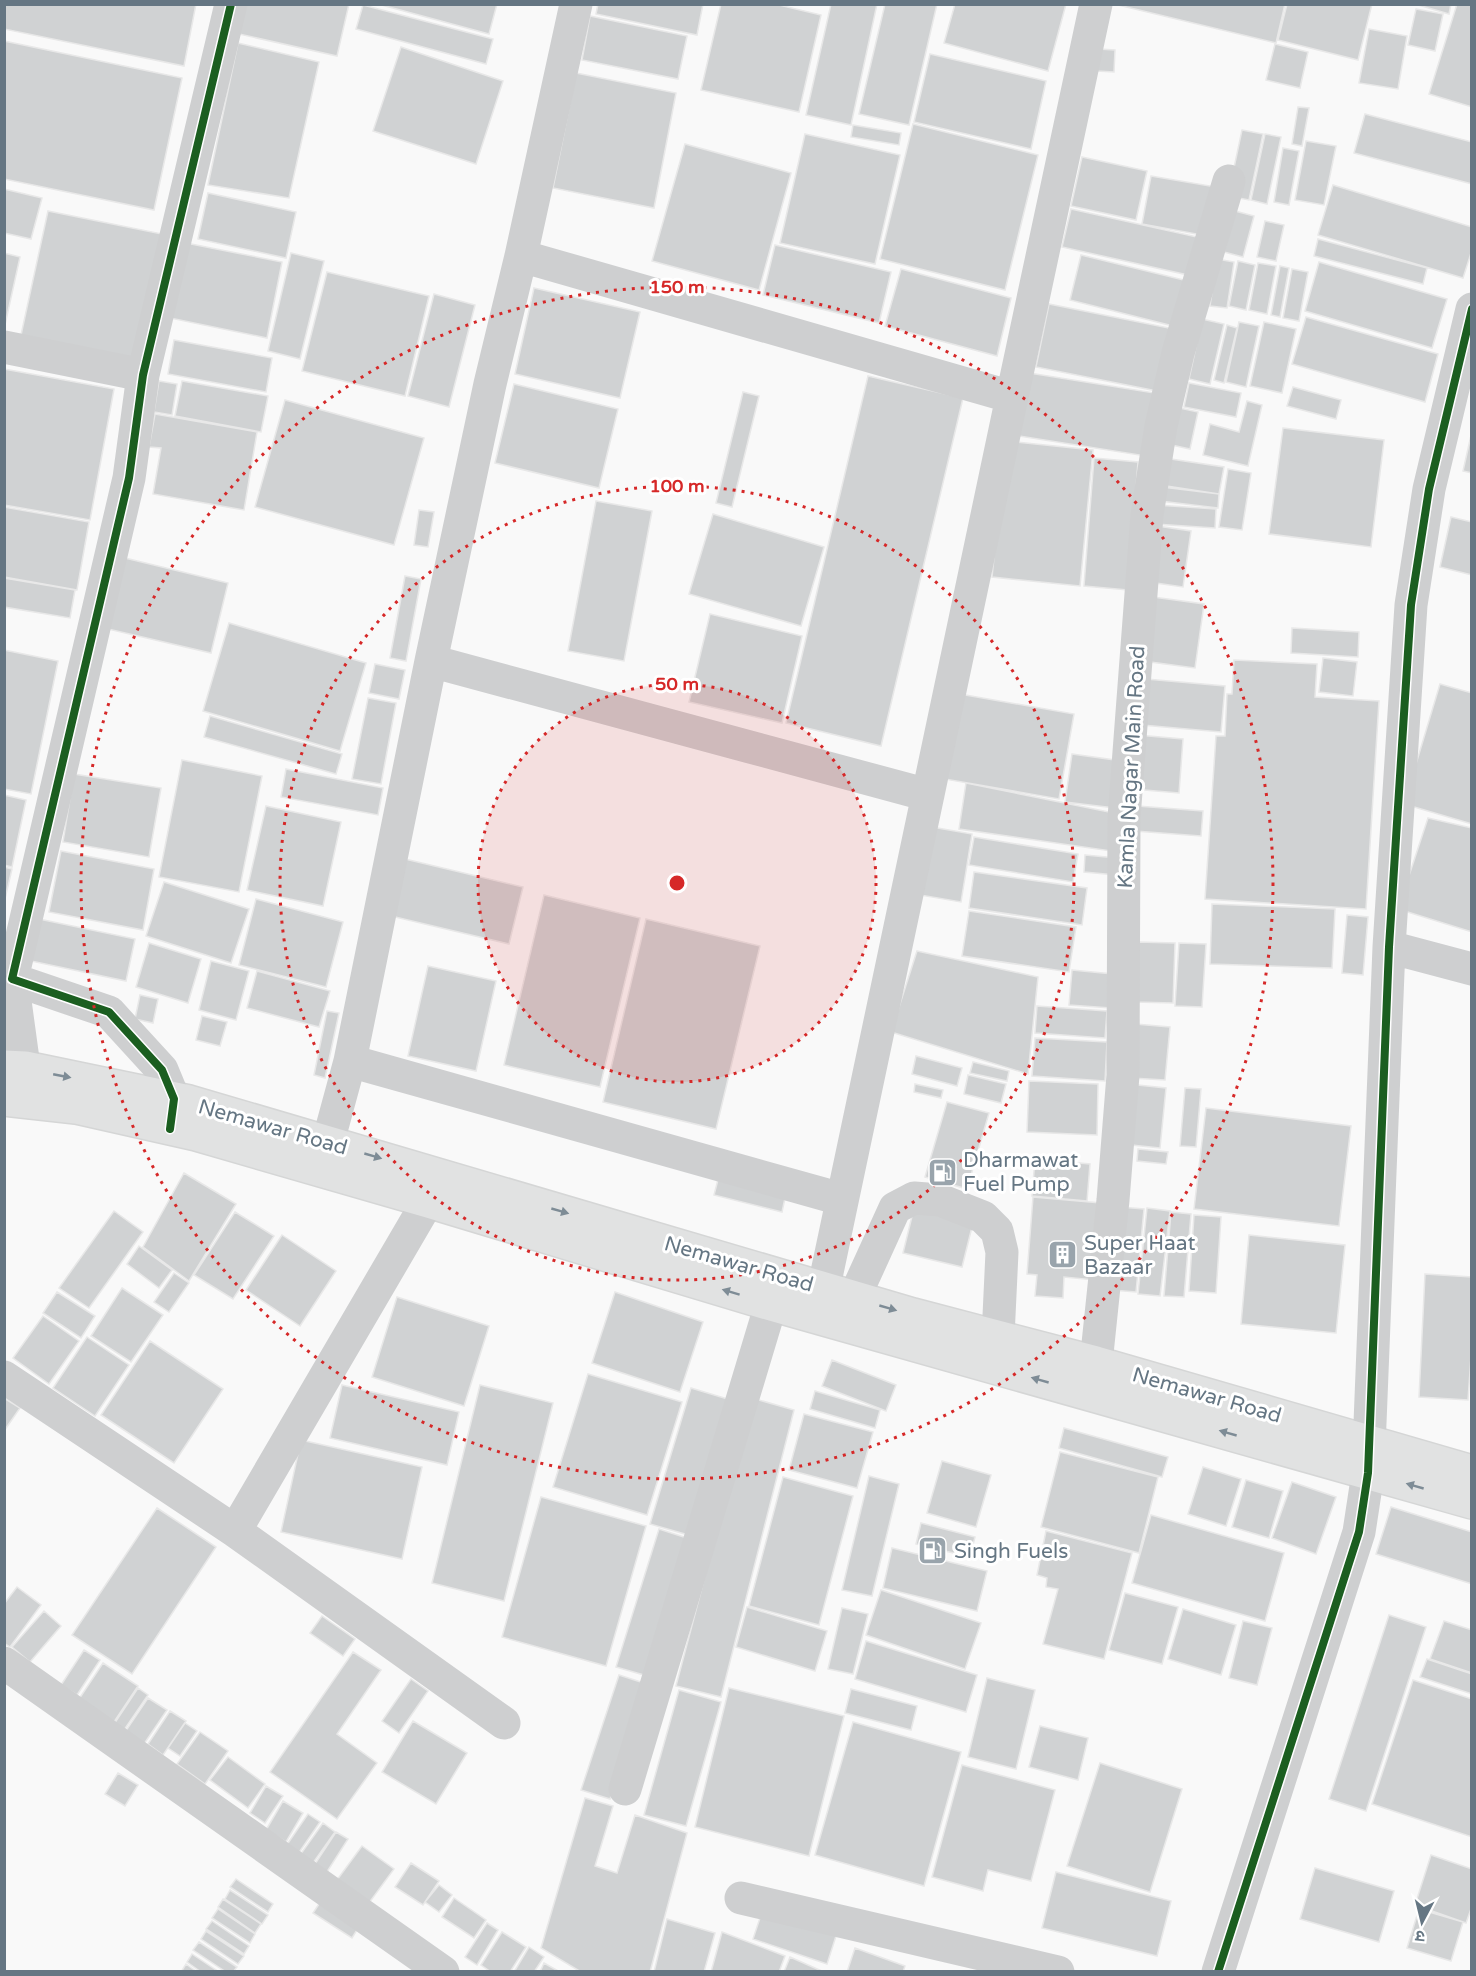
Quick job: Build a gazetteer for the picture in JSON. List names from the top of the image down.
{
  "streets": {
    "highway": ["Nemawar Road"],
    "street": ["Kamla Nagar Main Road"]
  },
  "crossings": [
    ["Kamla Nagar Main Road", "Nemawar Road"]
  ],
  "places": {
    "fuel station": ["Dharmawat Fuel Pump", "Singh Fuels"],
    "building": ["Super Haat Bazaar"]
  },
  "north": "bottom",
  "rings": ["150 m", "100 m", "50 m"]
}
